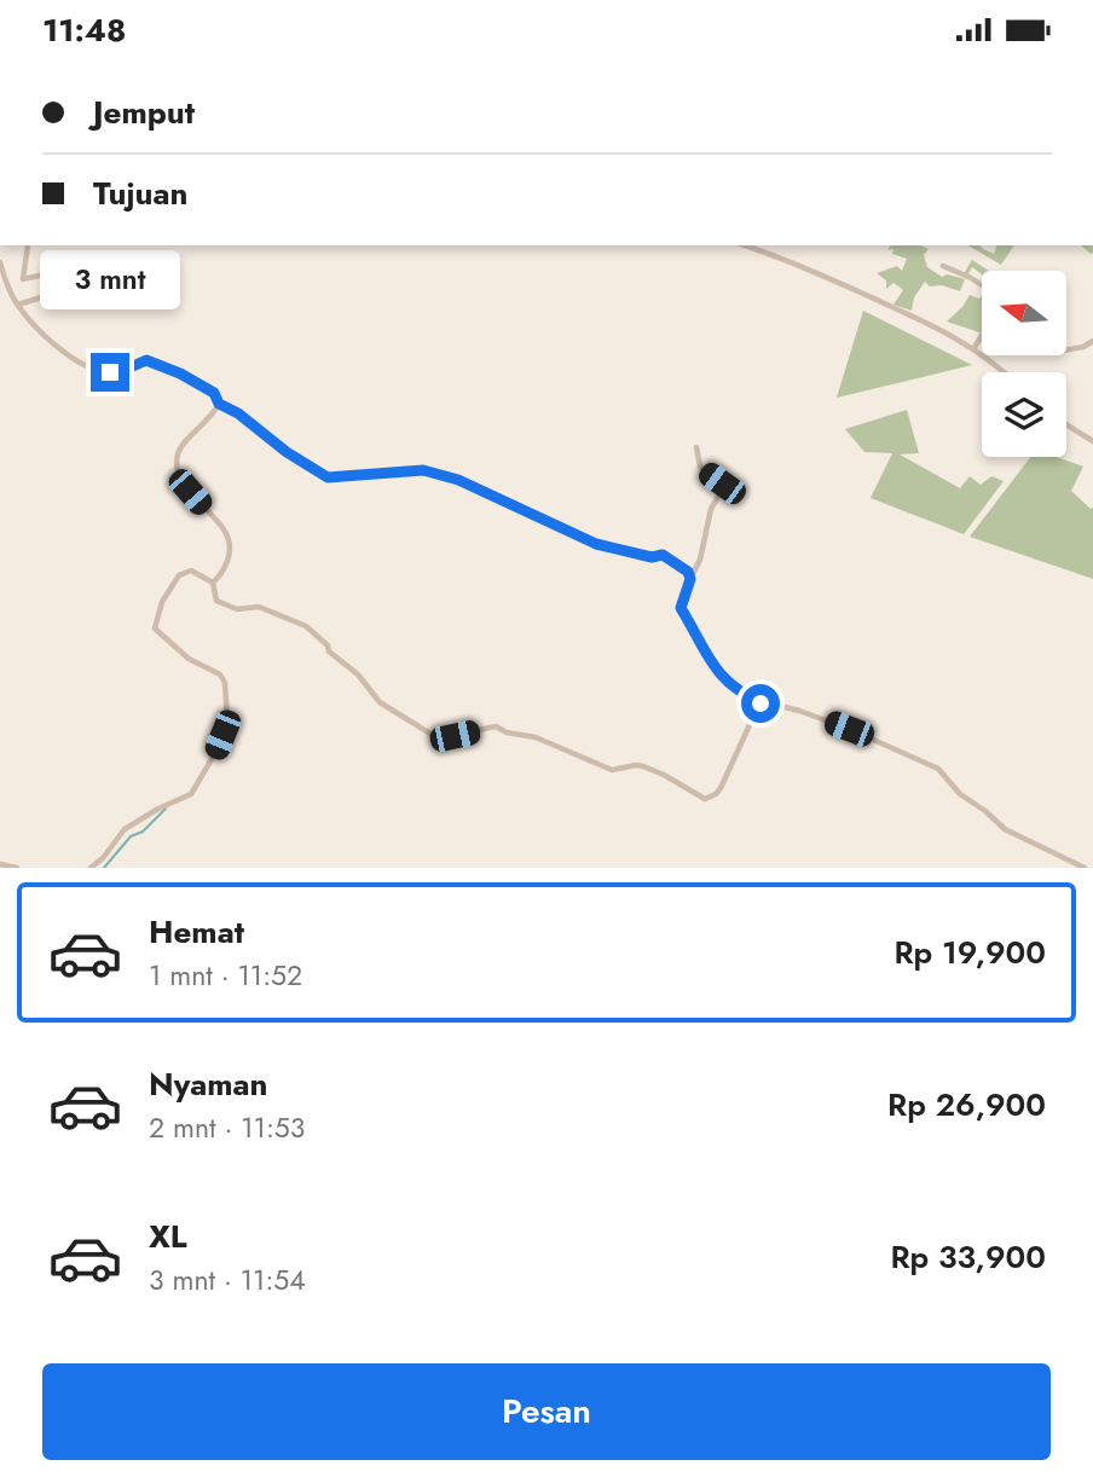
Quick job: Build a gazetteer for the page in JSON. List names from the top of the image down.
{
  "north": "left",
  "page": {
    "status": "11:48",
    "banner": ["Jemput", "Tujuan"],
    "bubble": "3 mnt",
    "list": [
      {
        "name": "Hemat",
        "note": "1 mnt · 11:52",
        "value": "Rp 19,900"
      },
      {
        "name": "Nyaman",
        "note": "2 mnt · 11:53",
        "value": "Rp 26,900"
      },
      {
        "name": "XL",
        "note": "3 mnt · 11:54",
        "value": "Rp 33,900"
      }
    ],
    "buttons": "Pesan"
  }
}
